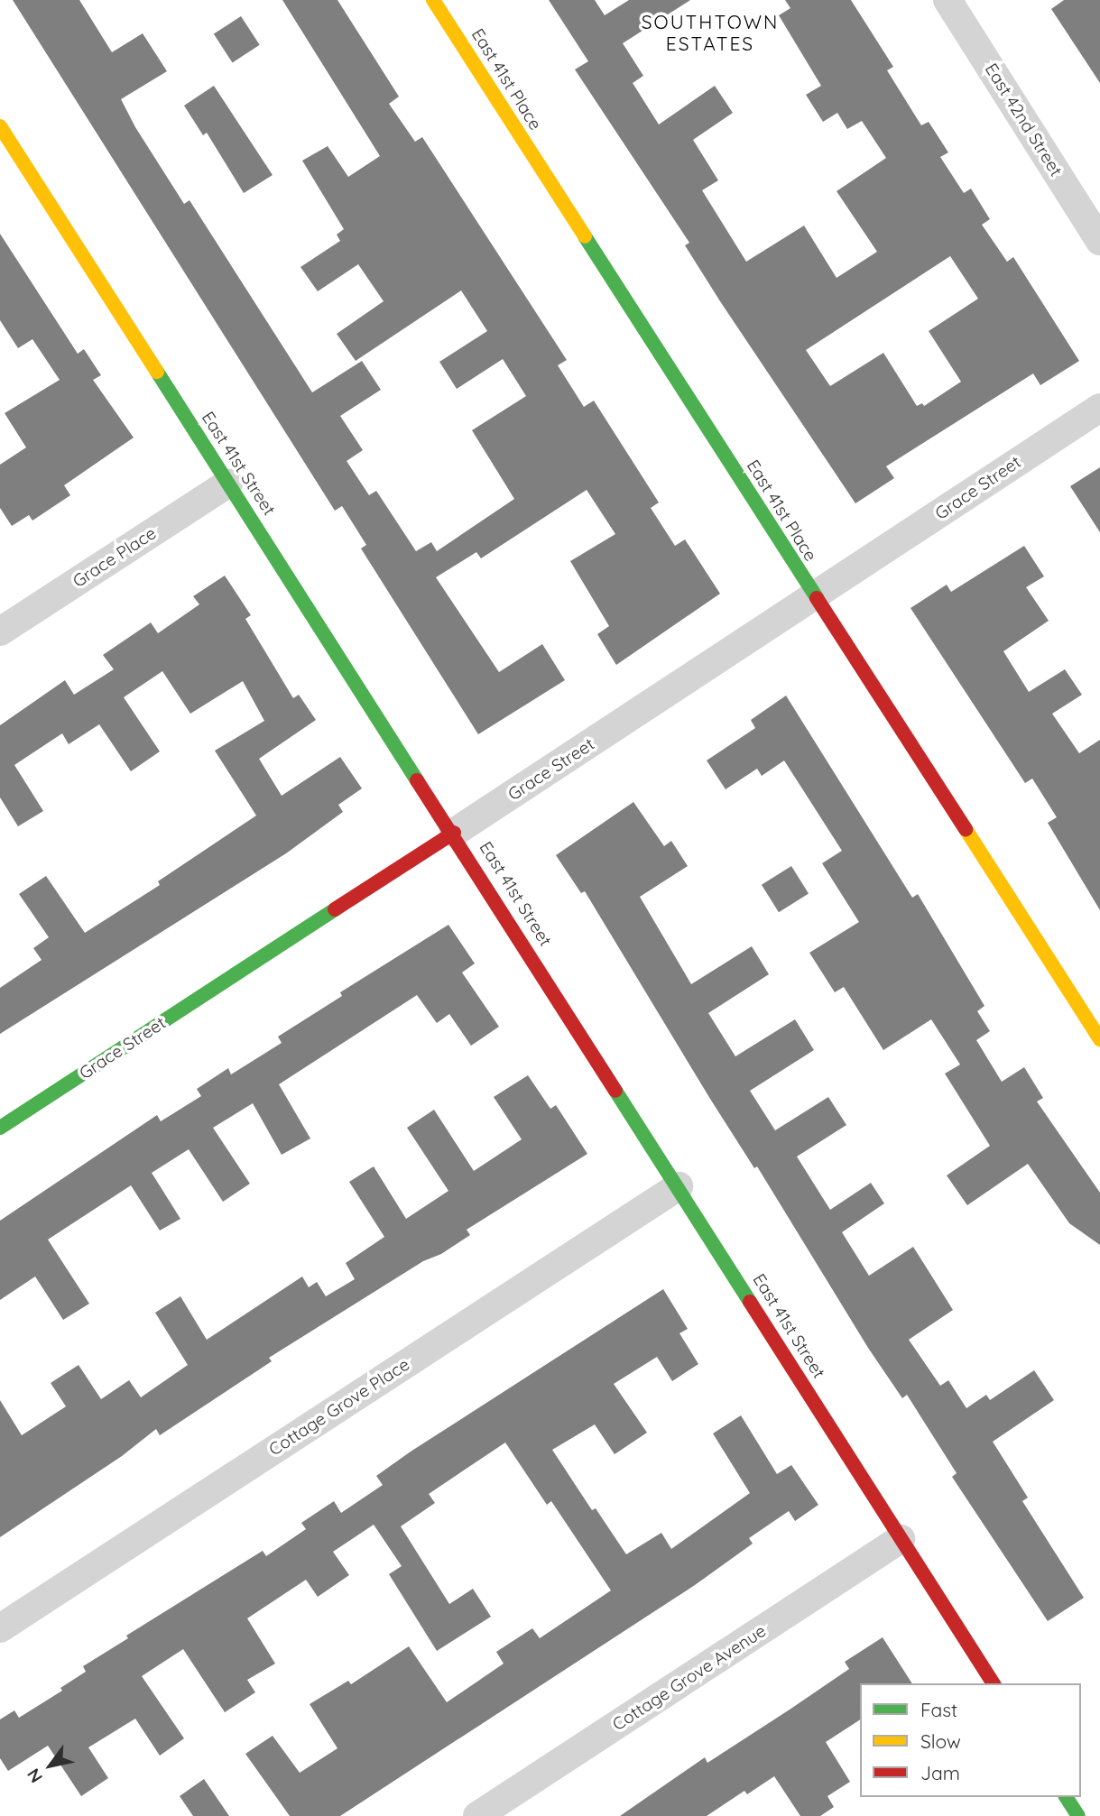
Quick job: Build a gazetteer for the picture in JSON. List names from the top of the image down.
{
  "streets": {
    "street": [
      "East 41st Place",
      "East 42nd Street",
      "East 41st Street",
      "Grace Street",
      "Grace Place",
      "Cottage Grove Place",
      "Cottage Grove Avenue"
    ]
  },
  "crossings": [
    ["East 41st Place", "Grace Street"],
    ["East 41st Street", "Grace Street"],
    ["East 41st Street", "Grace Place"],
    ["East 41st Street", "Cottage Grove Place"],
    ["East 41st Street", "Cottage Grove Avenue"]
  ],
  "districts": ["SOUTHTOWN ESTATES"],
  "legend": ["Fast", "Slow", "Jam"],
  "north": "bottom left"
}
